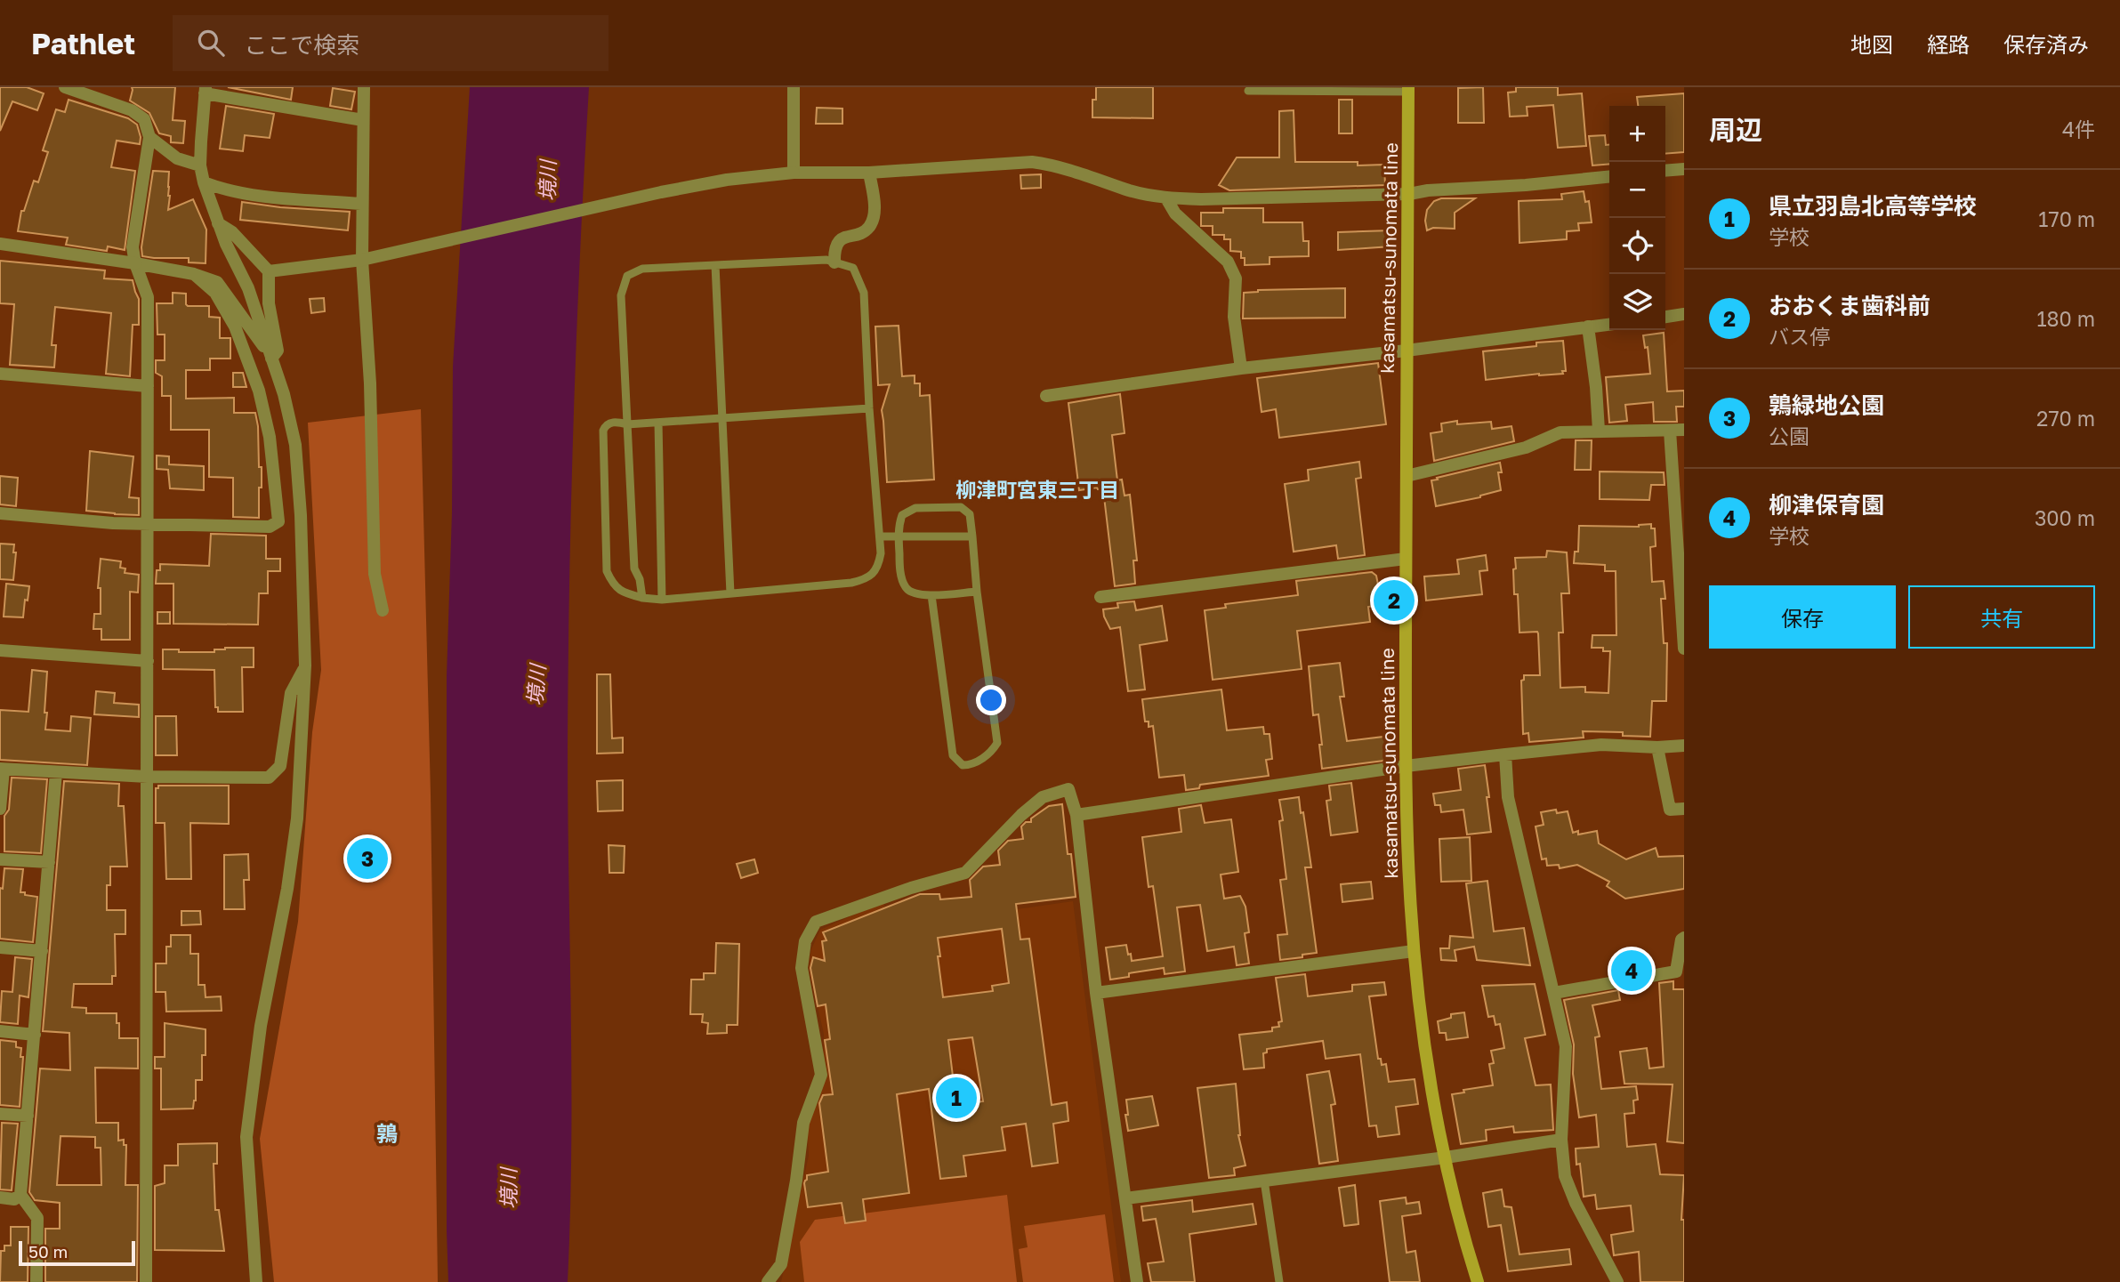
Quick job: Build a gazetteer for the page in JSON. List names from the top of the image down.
{
  "streets": {
    "main road": ["kasamatsu-sunomata line"]
  },
  "districts": ["柳津町宮東三丁目", "鶉"],
  "water": ["境川"],
  "scale_bar": "50 m",
  "page": {
    "header": "Pathlet",
    "search": "ここで検索",
    "nav": ["地図", "経路", "保存済み"],
    "heading": ["周辺", "4件"],
    "map_buttons": ["+", "−"],
    "list": [
      {
        "mark": "1",
        "name": "県立羽島北高等学校",
        "note": "学校",
        "value": "170 m"
      },
      {
        "mark": "2",
        "name": "おおくま歯科前",
        "note": "バス停",
        "value": "180 m"
      },
      {
        "mark": "3",
        "name": "鶉緑地公園",
        "note": "公園",
        "value": "270 m"
      },
      {
        "mark": "4",
        "name": "柳津保育園",
        "note": "学校",
        "value": "300 m"
      }
    ],
    "buttons": ["保存", "共有"],
    "pins": [
      "2",
      "3",
      "4",
      "1"
    ],
    "scale": "50 m"
  }
}
